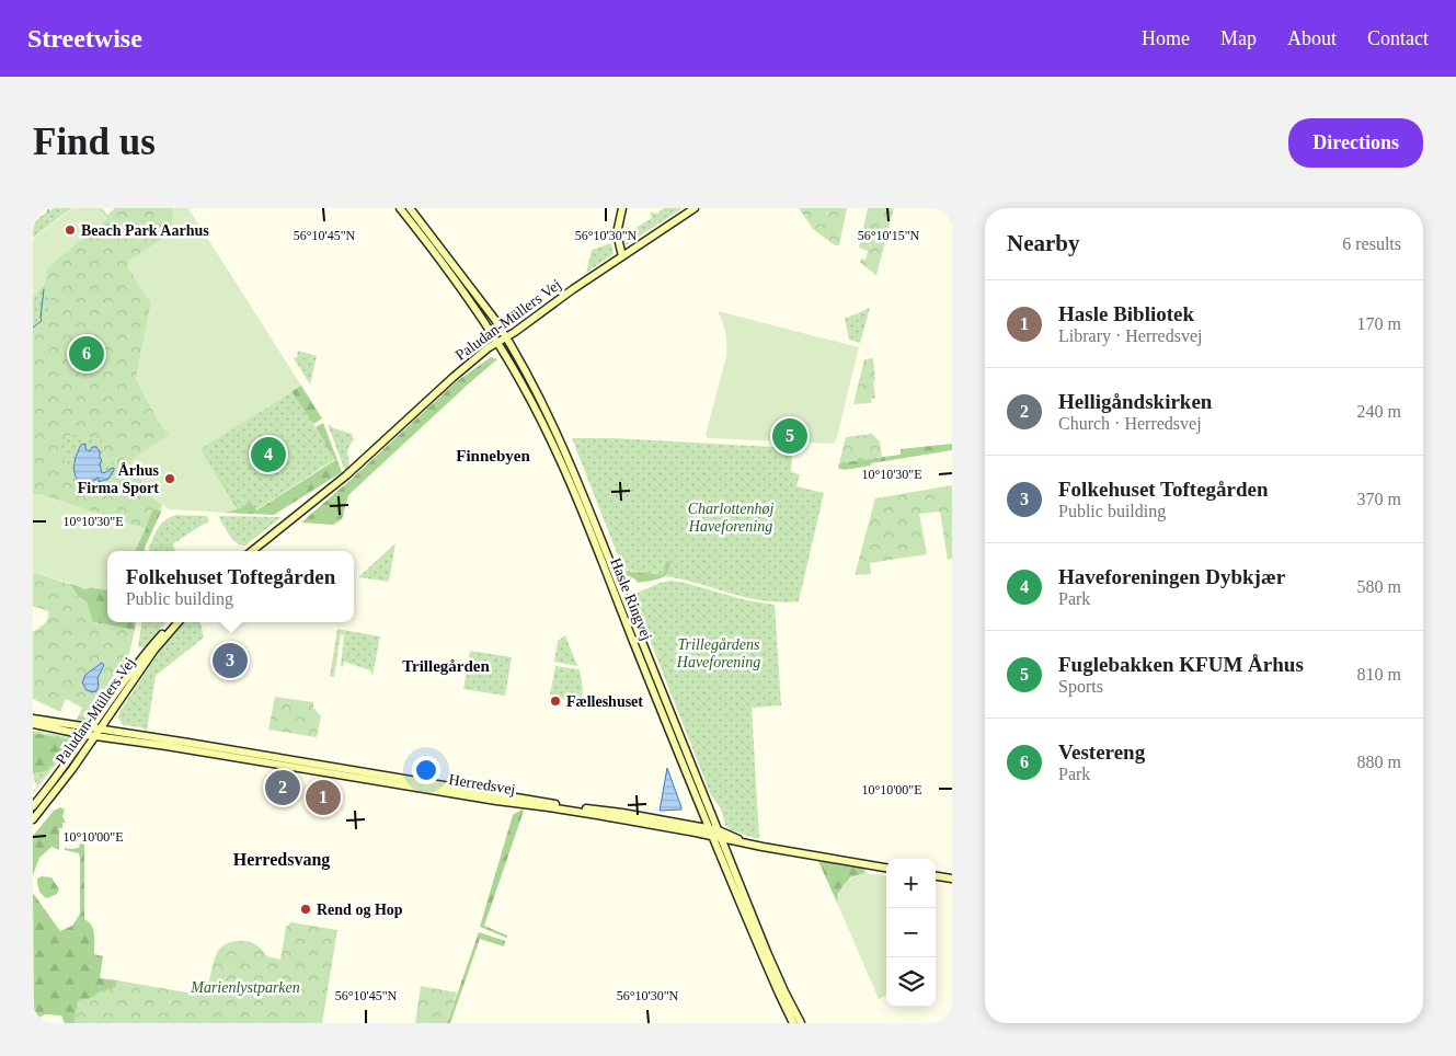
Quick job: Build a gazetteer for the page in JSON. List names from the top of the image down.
{
  "streets": {
    "street": ["Paludan-Müllers Vej", "Hasle Ringvej", "Herredsvej"]
  },
  "crossings": [
    ["Paludan-Müllers Vej", "Hasle Ringvej"],
    ["Paludan-Müllers Vej", "Herredsvej"],
    ["Hasle Ringvej", "Herredsvej"]
  ],
  "districts": ["Finnebyen", "Trillegården", "Herredsvang"],
  "parks": ["Charlottenhøj Haveforening", "Trillegårdens Haveforening", "Marienlystparken"],
  "places": [
    "Beach Park Aarhus",
    "Århus Firma Sport",
    "Fælleshuset",
    "Rend og Hop"
  ],
  "page": {
    "header": "Streetwise",
    "nav": [
      "Home",
      "Map",
      "About",
      "Contact"
    ],
    "buttons": "Directions",
    "title": "Find us",
    "heading": ["Nearby", "6 results"],
    "list": [
      {
        "mark": "1",
        "name": "Hasle Bibliotek",
        "note": "Library · Herredsvej",
        "value": "170 m"
      },
      {
        "mark": "2",
        "name": "Helligåndskirken",
        "note": "Church · Herredsvej",
        "value": "240 m"
      },
      {
        "mark": "3",
        "name": "Folkehuset Toftegården",
        "note": "Public building",
        "value": "370 m"
      },
      {
        "mark": "4",
        "name": "Haveforeningen Dybkjær",
        "note": "Park",
        "value": "580 m"
      },
      {
        "mark": "5",
        "name": "Fuglebakken KFUM Århus",
        "note": "Sports",
        "value": "810 m"
      },
      {
        "mark": "6",
        "name": "Vestereng",
        "note": "Park",
        "value": "880 m"
      }
    ],
    "pins": [
      "6",
      "5",
      "4",
      "3",
      "2",
      "1"
    ],
    "popup": ["Folkehuset Toftegården", "Public building"],
    "map_buttons": ["+", "−"]
  },
  "coordinates": [
    "56°10'45\"N",
    "56°10'30\"N",
    "56°10'15\"N",
    "10°10'30\"E",
    "10°10'00\"E"
  ]
}
